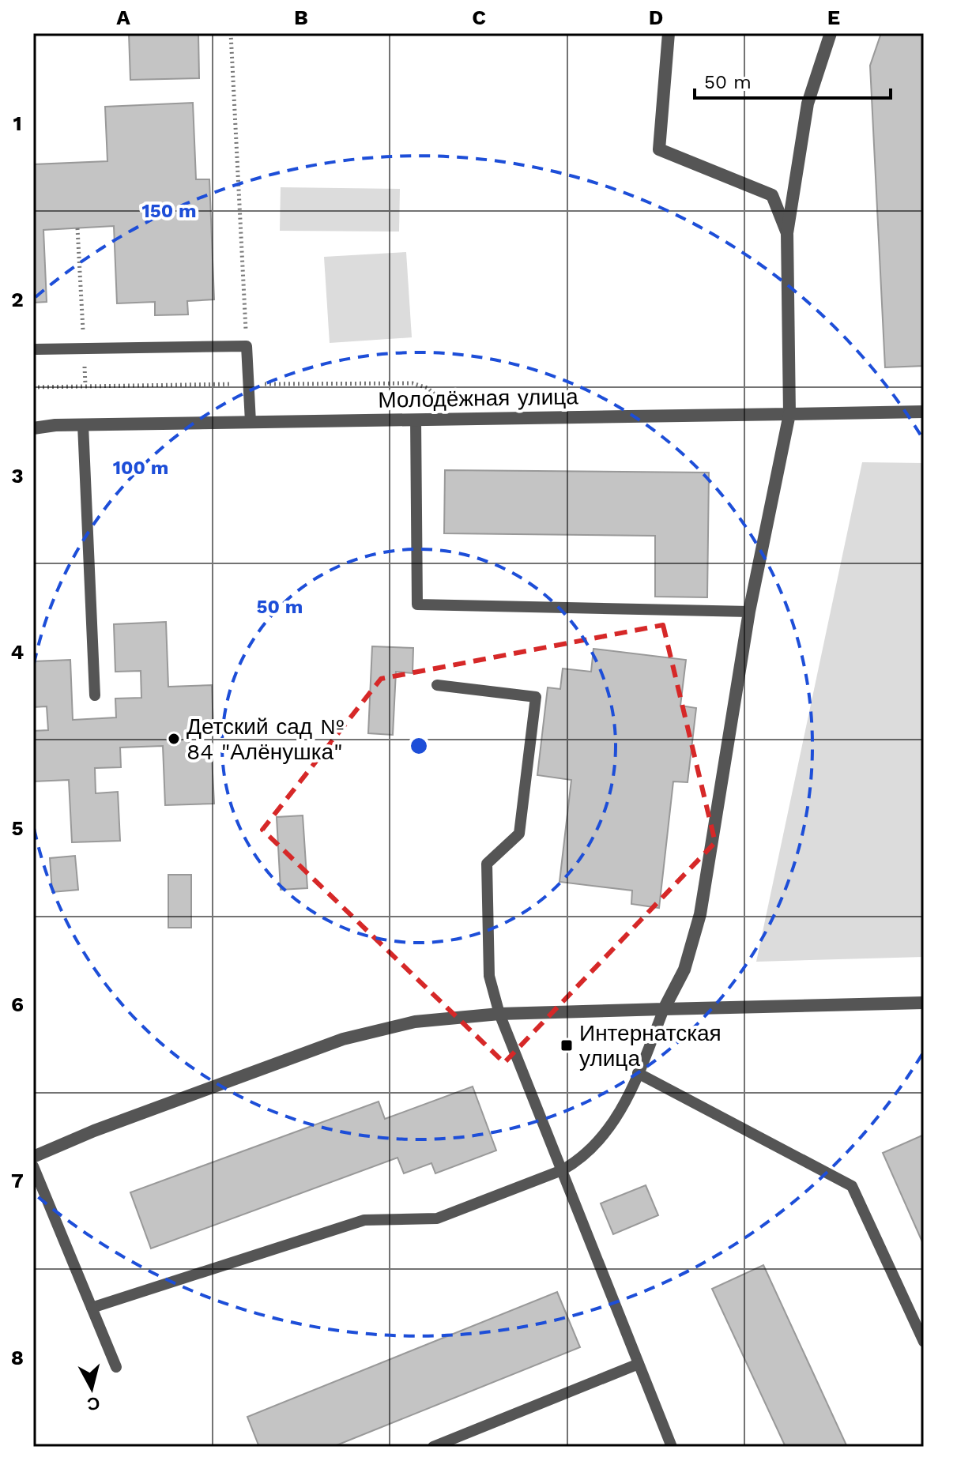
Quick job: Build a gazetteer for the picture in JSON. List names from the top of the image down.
{
  "streets": {
    "street": ["Молодёжная улица"]
  },
  "places": {
    "other": ["Детский сад № 84 \"Алёнушка\""],
    "transit": ["Интернатская улица"]
  },
  "scale_bar": "50 m",
  "north": "bottom",
  "grid": {
    "columns": [
      "A",
      "B",
      "C",
      "D",
      "E"
    ],
    "rows": [
      "1",
      "2",
      "3",
      "4",
      "5",
      "6",
      "7",
      "8"
    ]
  },
  "rings": ["150 m", "100 m", "50 m"]
}
